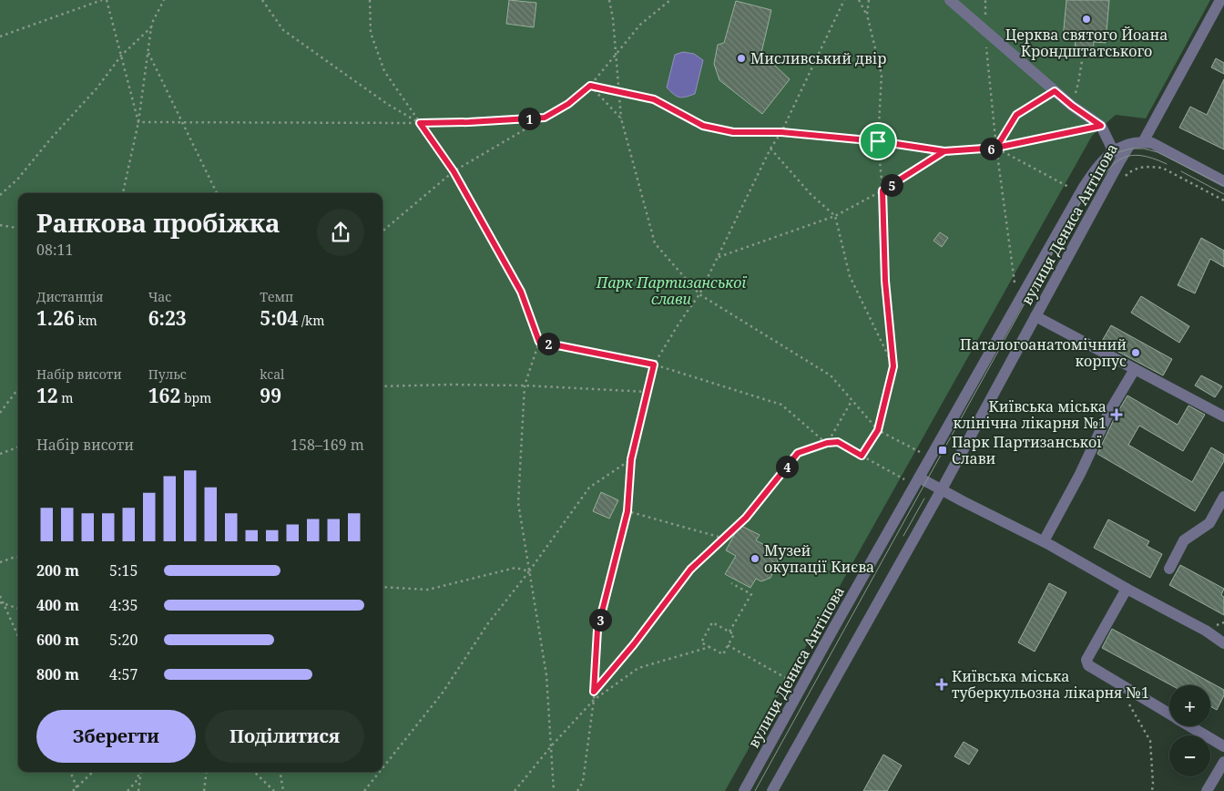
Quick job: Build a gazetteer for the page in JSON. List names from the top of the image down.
{
  "streets": {
    "street": ["вулиця Дениса Антіпова"]
  },
  "parks": ["Парк Партизанської слави"],
  "places": {
    "other": [
      "Церква святого Йоана Крондштатського",
      "Мисливський двір",
      "Паталогоанатомічний корпус",
      "Музей окупації Києва"
    ],
    "health": ["Київська міська клінічна лікарня №1", "Київська міська туберкульозна лікарня №1"],
    "transit": ["Парк Партизанської Слави"]
  },
  "page": {
    "pins": [
      "1",
      "6",
      "5",
      "2",
      "4",
      "3"
    ],
    "heading": ["Ранкова пробіжка", "08:11"],
    "stats": [
      ["Дистанція", "1.26 km"],
      ["Час", "6:23"],
      ["Темп", "5:04 /km"],
      ["Набір висоти", "12 m"],
      ["Пульс", "162 bpm"],
      ["kcal", "99"]
    ],
    "chart": ["Набір висоти", "158–169 m"],
    "list": [
      {
        "name": "200 m",
        "note": "5:15"
      },
      {
        "name": "400 m",
        "note": "4:35"
      },
      {
        "name": "600 m",
        "note": "5:20"
      },
      {
        "name": "800 m",
        "note": "4:57"
      }
    ],
    "map_buttons": ["+", "−"],
    "buttons": ["Зберегти", "Поділитися"]
  }
}
